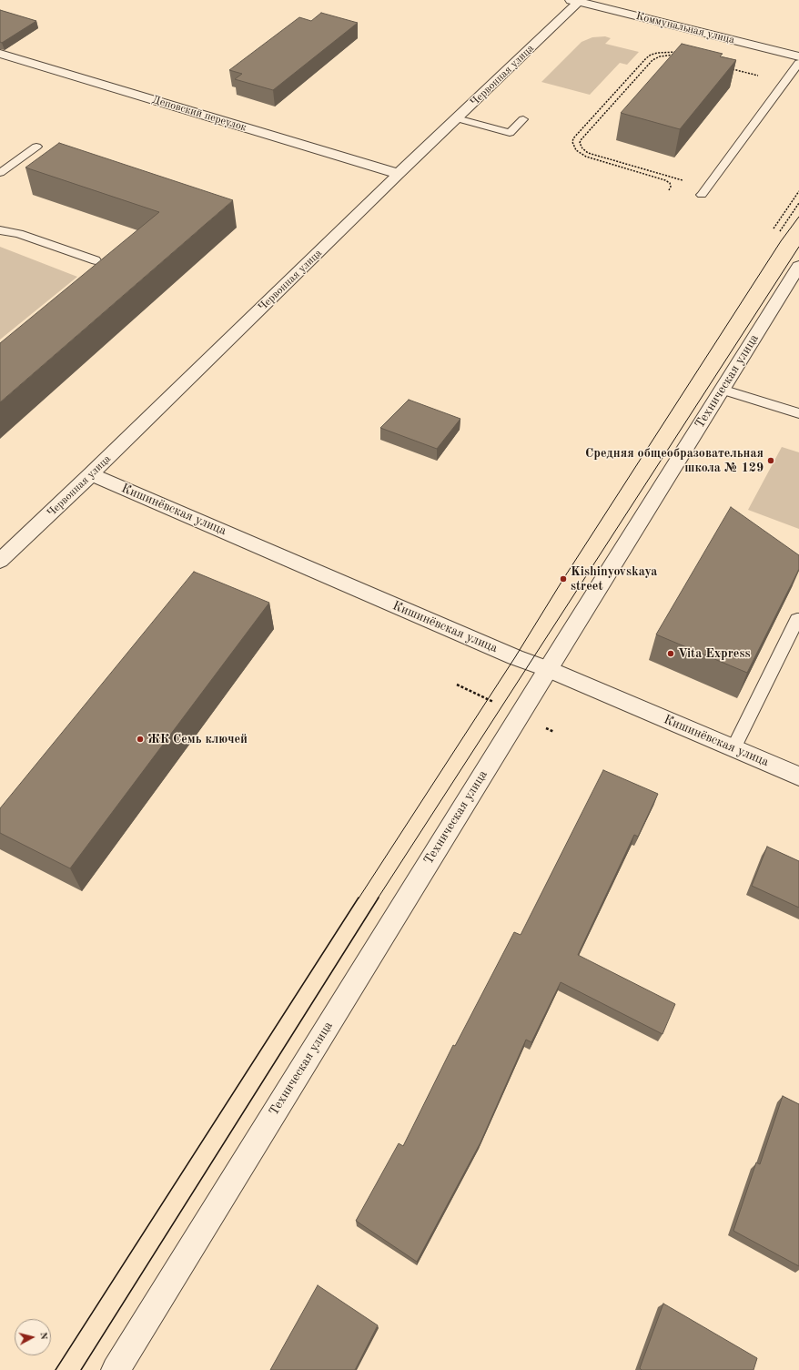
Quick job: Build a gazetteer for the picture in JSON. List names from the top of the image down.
{
  "streets": {
    "street": [
      "Коммунальная улица",
      "Червонная улица",
      "Деповский переулок",
      "Техническая улица",
      "Кишинёвская улица"
    ]
  },
  "crossings": [
    ["Коммунальная улица", "Червонная улица"],
    ["Червонная улица", "Деповский переулок"],
    ["Червонная улица", "Кишинёвская улица"],
    ["Техническая улица", "Кишинёвская улица"]
  ],
  "places": [
    "Средняя общеобразовательная школа № 129",
    "Kishinyovskaya street",
    "Vita Express",
    "ЖК Семь ключей"
  ],
  "north": "right"
}
